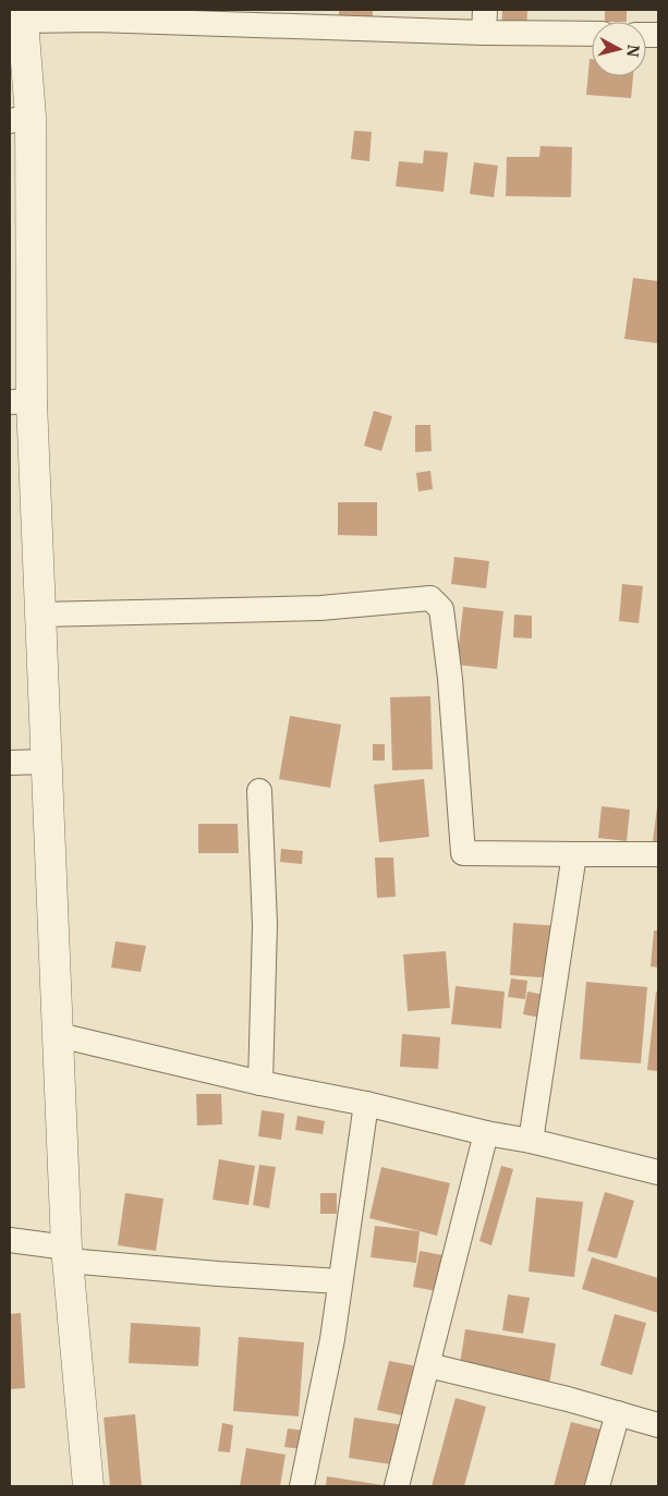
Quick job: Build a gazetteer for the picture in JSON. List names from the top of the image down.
{
  "north": "right"
}
